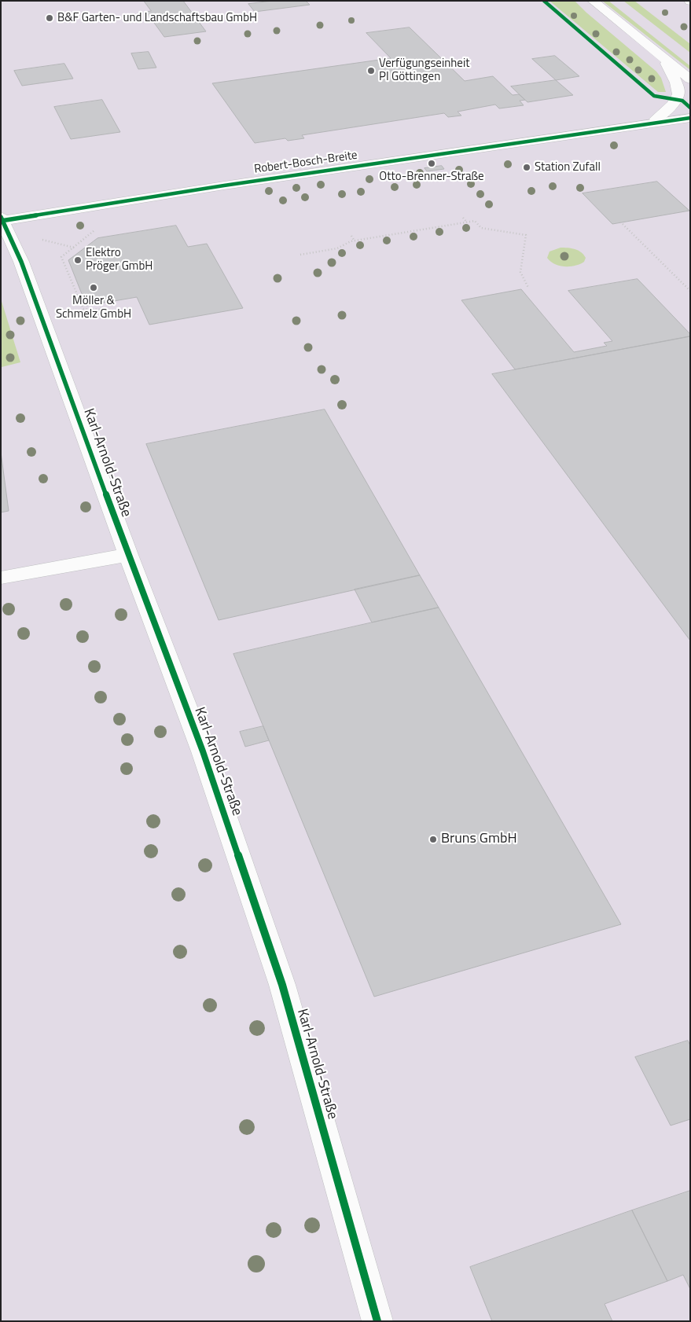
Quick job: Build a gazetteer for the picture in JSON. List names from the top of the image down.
{
  "streets": {
    "street": ["Robert-Bosch-Breite", "Karl-Arnold-Straße"]
  },
  "crossings": [
    ["Robert-Bosch-Breite", "Karl-Arnold-Straße"]
  ],
  "places": [
    "B&F Garten- und Landschaftsbau GmbH",
    "Verfügungseinheit PI Göttingen",
    "Otto-Brenner-Straße",
    "Station Zufall",
    "Elektro Pröger GmbH",
    "Möller & Schmelz GmbH",
    "Bruns GmbH"
  ]
}
